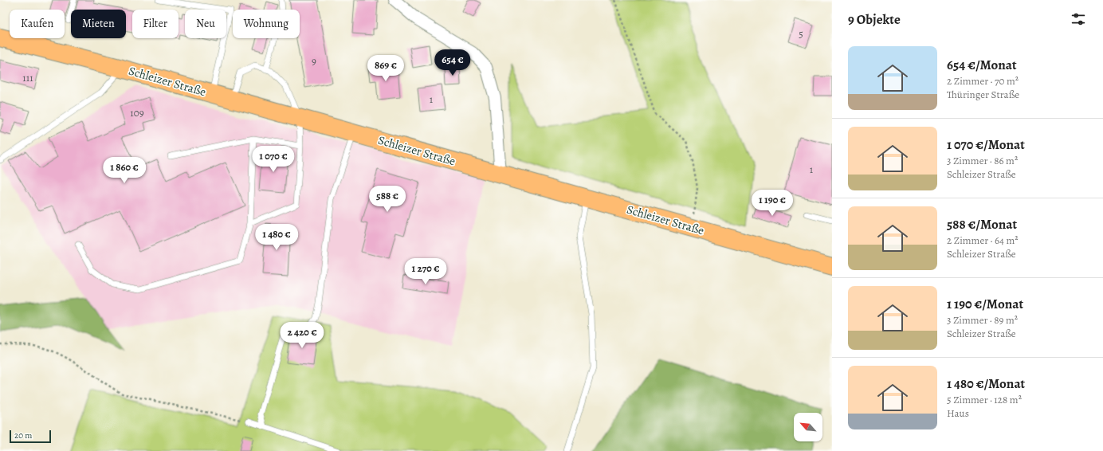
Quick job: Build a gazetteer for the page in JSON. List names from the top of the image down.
{
  "streets": {
    "main road": ["Schleizer Straße"]
  },
  "house_numbers": [
    "5",
    "9",
    "111",
    "1",
    "109",
    "1"
  ],
  "scale_bar": "20 m",
  "north": "top left",
  "page": {
    "heading": "9 Objekte",
    "chip": [
      "Kaufen",
      "Mieten",
      "Filter",
      "Neu",
      "Wohnung"
    ],
    "list": [
      {
        "name": "654 €/Monat",
        "note": "2 Zimmer · 70 m² · Thüringer Straße"
      },
      {
        "name": "1 070 €/Monat",
        "note": "3 Zimmer · 86 m² · Schleizer Straße"
      },
      {
        "name": "588 €/Monat",
        "note": "2 Zimmer · 64 m² · Schleizer Straße"
      },
      {
        "name": "1 190 €/Monat",
        "note": "3 Zimmer · 89 m² · Schleizer Straße"
      },
      {
        "name": "1 480 €/Monat",
        "note": "5 Zimmer · 128 m² · Haus"
      }
    ],
    "price": [
      "654 €",
      "869 €",
      "1 070 €",
      "1 860 €",
      "588 €",
      "1 190 €",
      "1 480 €",
      "1 270 €",
      "2 420 €"
    ],
    "scale": "20 m"
  }
}
